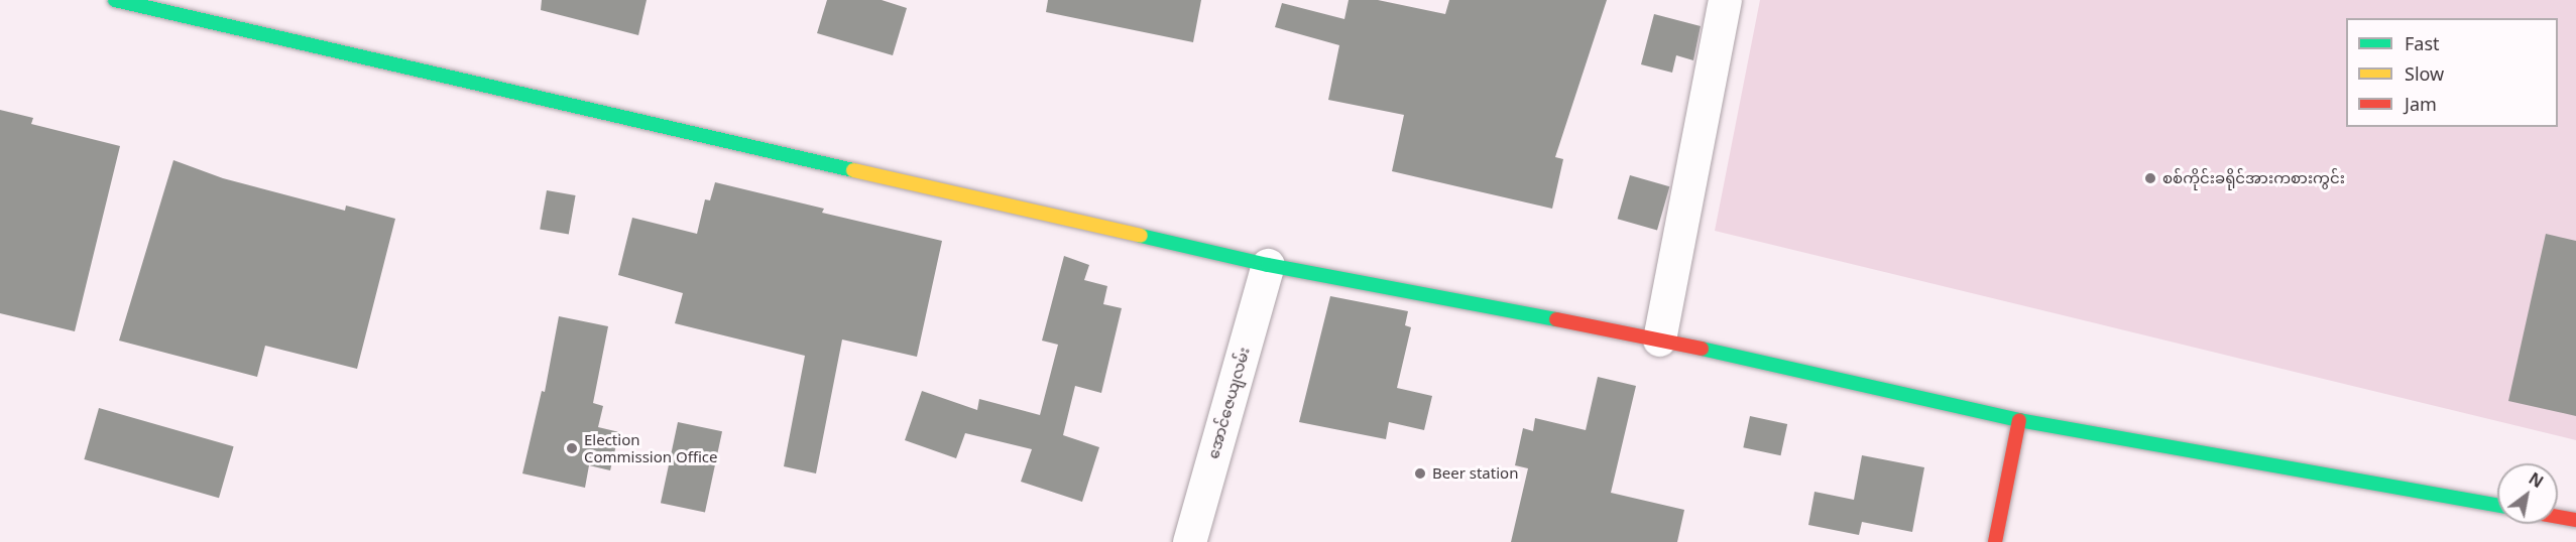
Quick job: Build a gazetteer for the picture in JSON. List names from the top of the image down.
{
  "streets": {
    "street": ["အောင်ဇေယျလမ်း"]
  },
  "places": ["စစ်ကိုင်းခရိုင်အားကစားကွင်း", "Election Commission Office", "Beer station"],
  "legend": ["Fast", "Slow", "Jam"],
  "north": "top right"
}
